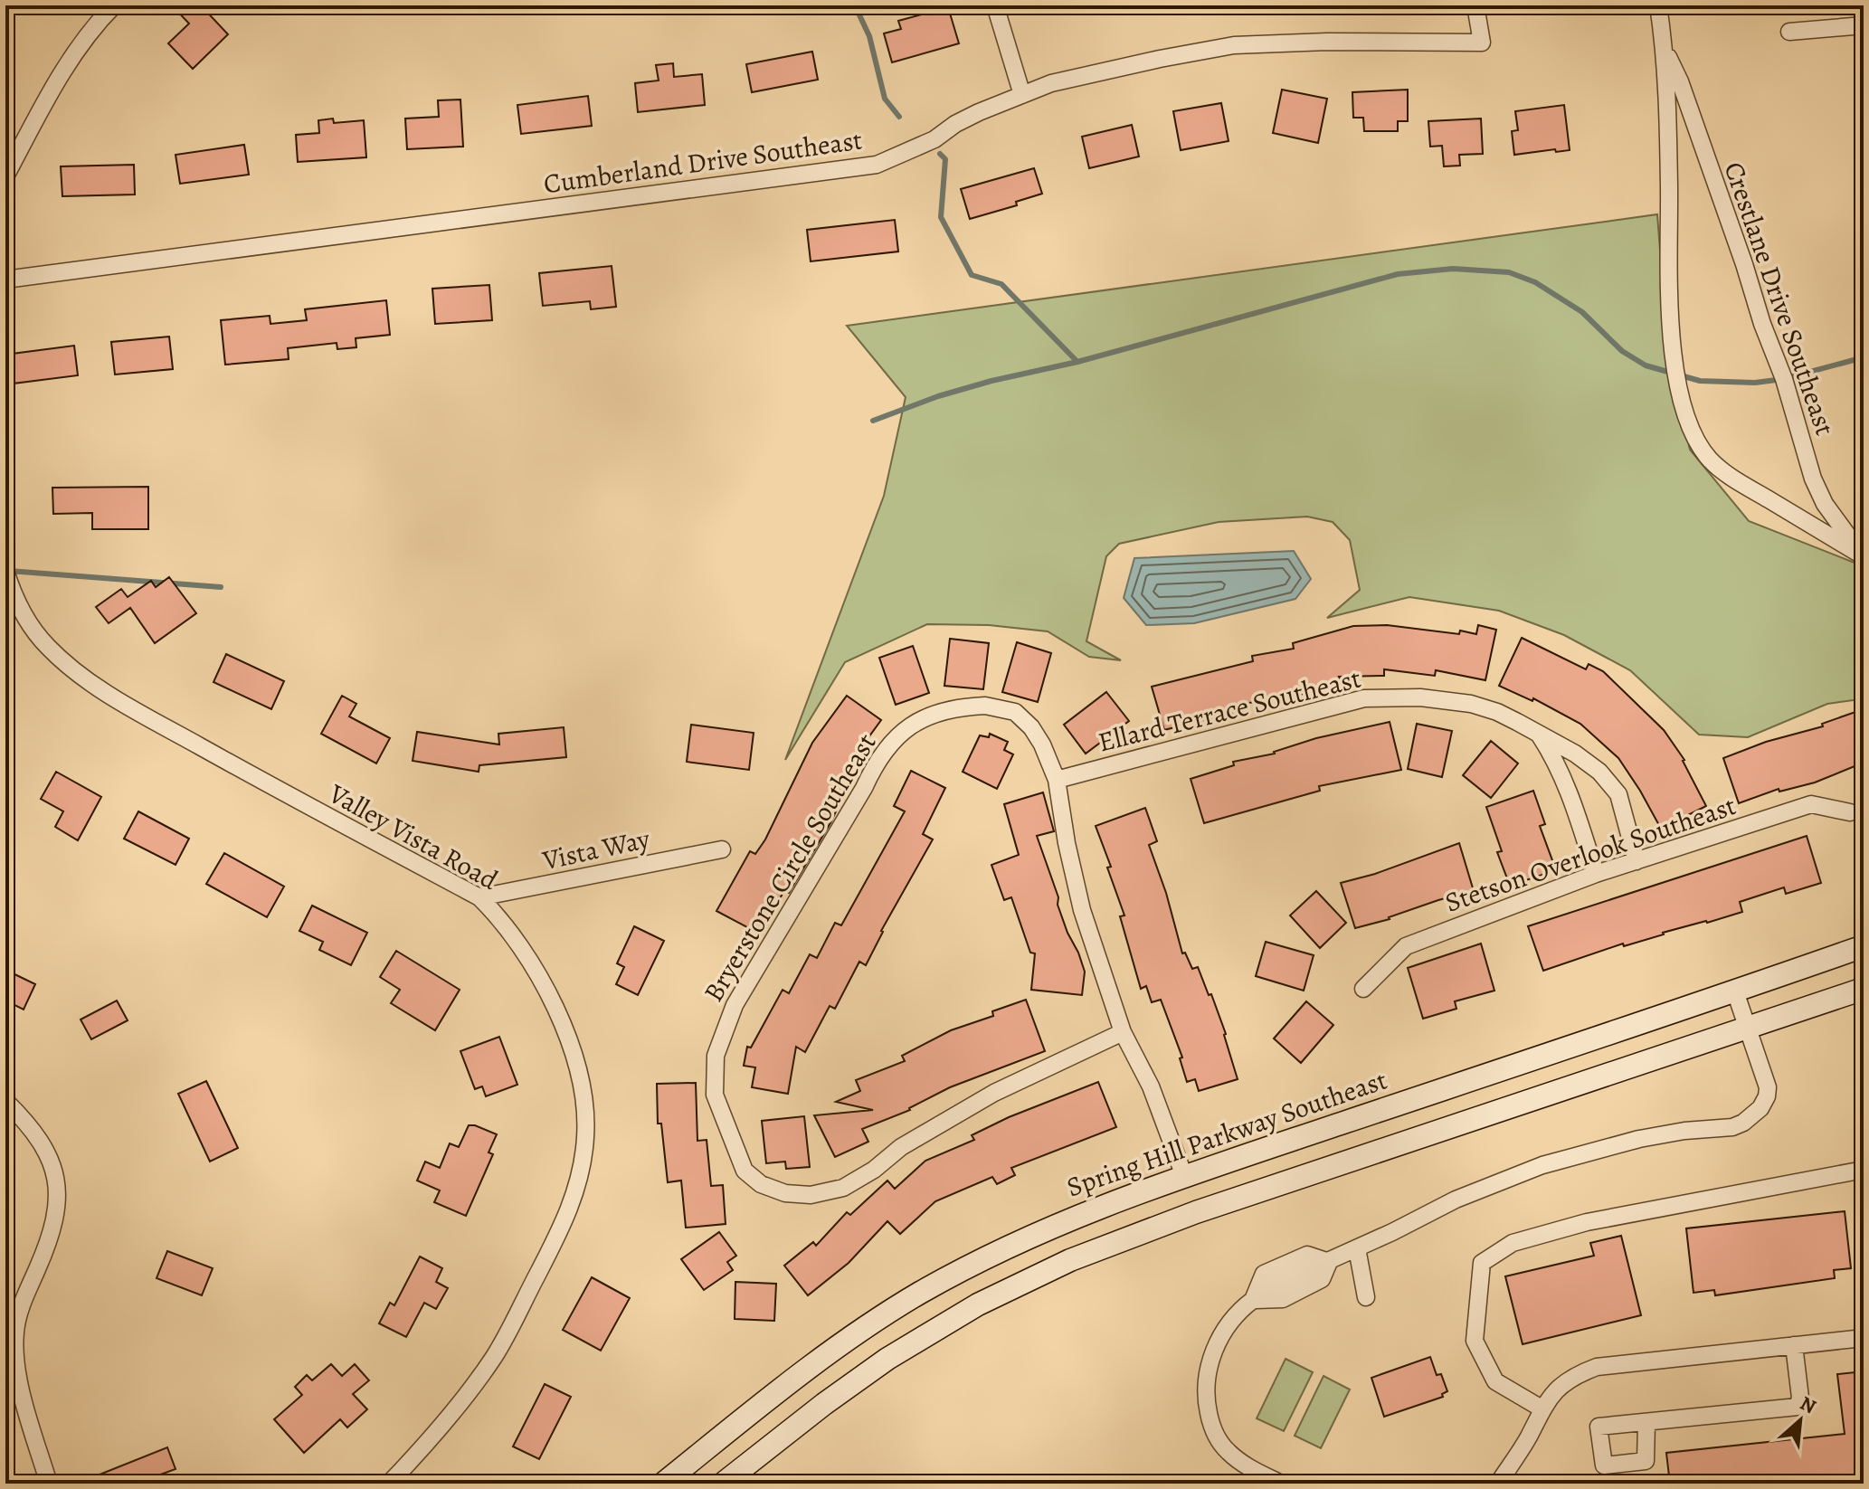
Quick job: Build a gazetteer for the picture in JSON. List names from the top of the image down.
{
  "streets": {
    "street": [
      "Cumberland Drive Southeast",
      "Crestlane Drive Southeast",
      "Ellard Terrace Southeast",
      "Valley Vista Road",
      "Vista Way",
      "Stetson Overlook Southeast",
      "Bryerstone Circle Southeast",
      "Spring Hill Parkway Southeast"
    ]
  },
  "crossings": [
    ["Ellard Terrace Southeast", "Stetson Overlook Southeast"],
    ["Ellard Terrace Southeast", "Bryerstone Circle Southeast"],
    ["Valley Vista Road", "Vista Way"]
  ],
  "north": "top right"
}
